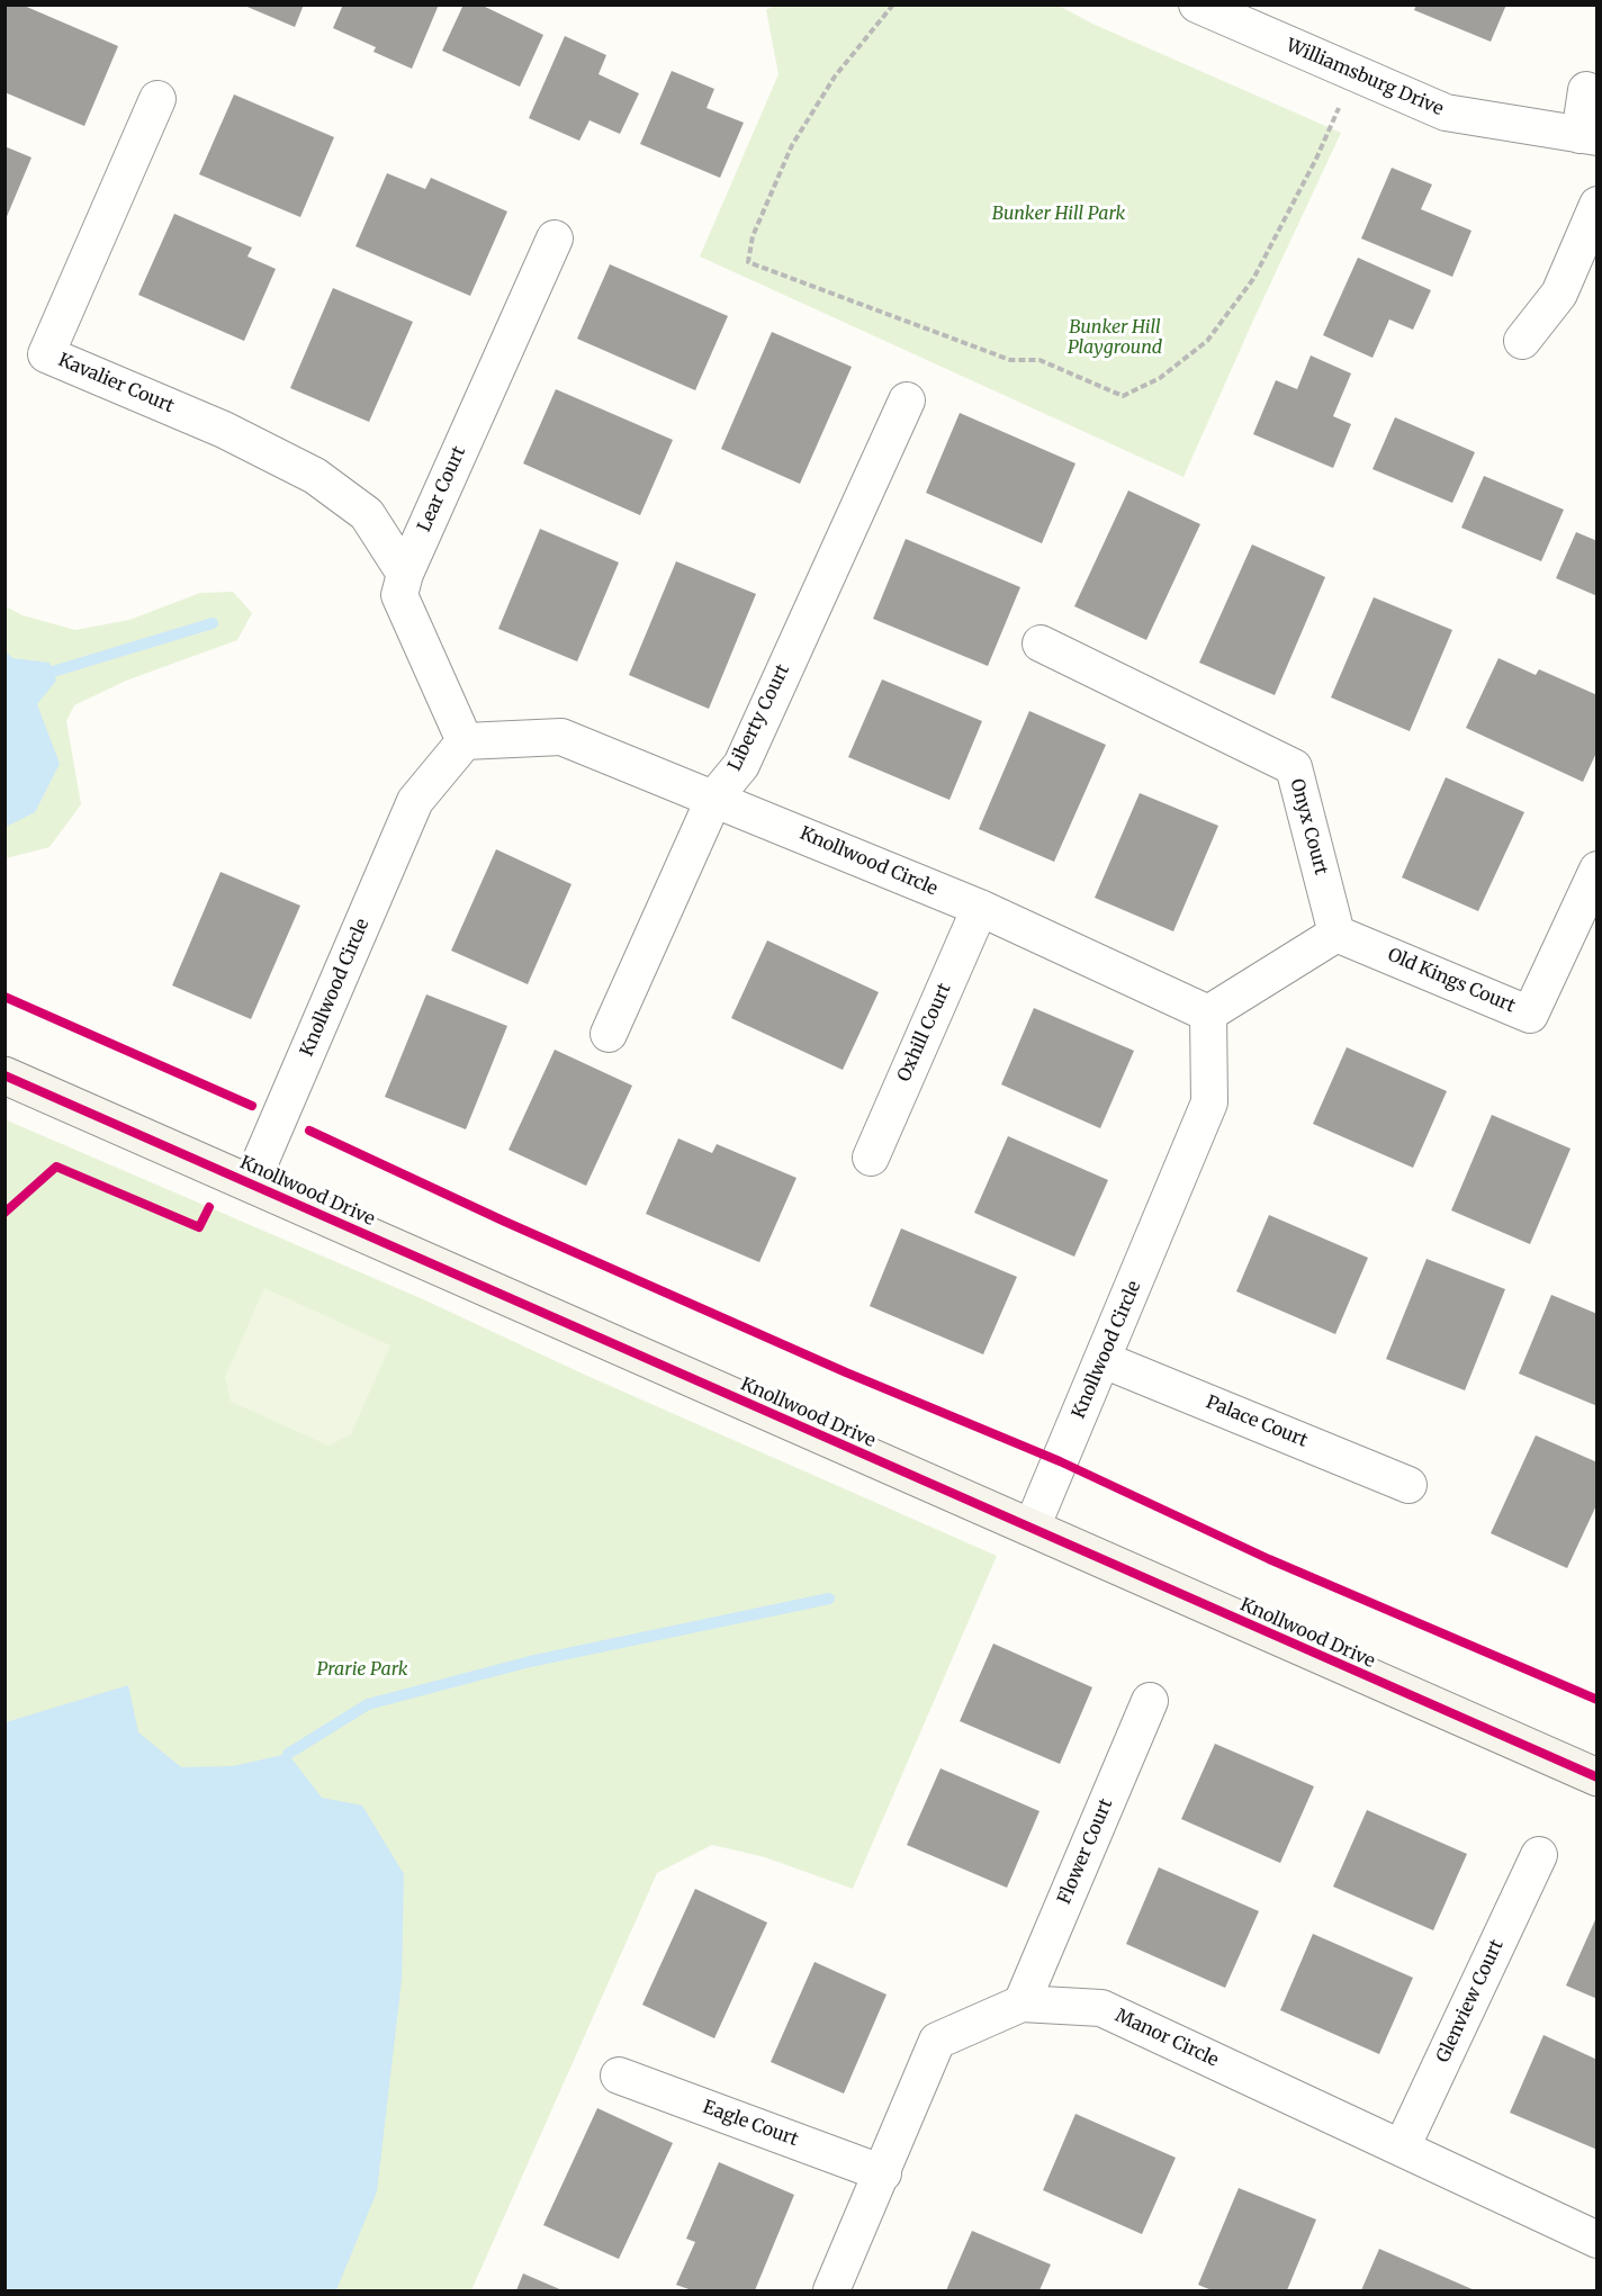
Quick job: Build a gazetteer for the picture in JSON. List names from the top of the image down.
{
  "streets": {
    "street": [
      "Williamsburg Drive",
      "Kavalier Court",
      "Lear Court",
      "Liberty Court",
      "Onyx Court",
      "Knollwood Circle",
      "Old Kings Court",
      "Oxhill Court",
      "Knollwood Drive",
      "Palace Court",
      "Flower Court",
      "Glenview Court",
      "Manor Circle",
      "Eagle Court"
    ]
  },
  "crossings": [
    ["Kavalier Court", "Lear Court"],
    ["Lear Court", "Knollwood Circle"],
    ["Liberty Court", "Knollwood Circle"],
    ["Onyx Court", "Old Kings Court"],
    ["Knollwood Circle", "Oxhill Court"],
    ["Knollwood Circle", "Knollwood Drive"],
    ["Knollwood Circle", "Palace Court"],
    ["Flower Court", "Manor Circle"],
    ["Glenview Court", "Manor Circle"],
    ["Manor Circle", "Eagle Court"]
  ],
  "parks": ["Bunker Hill Park", "Bunker Hill Playground", "Prarie Park"]
}
